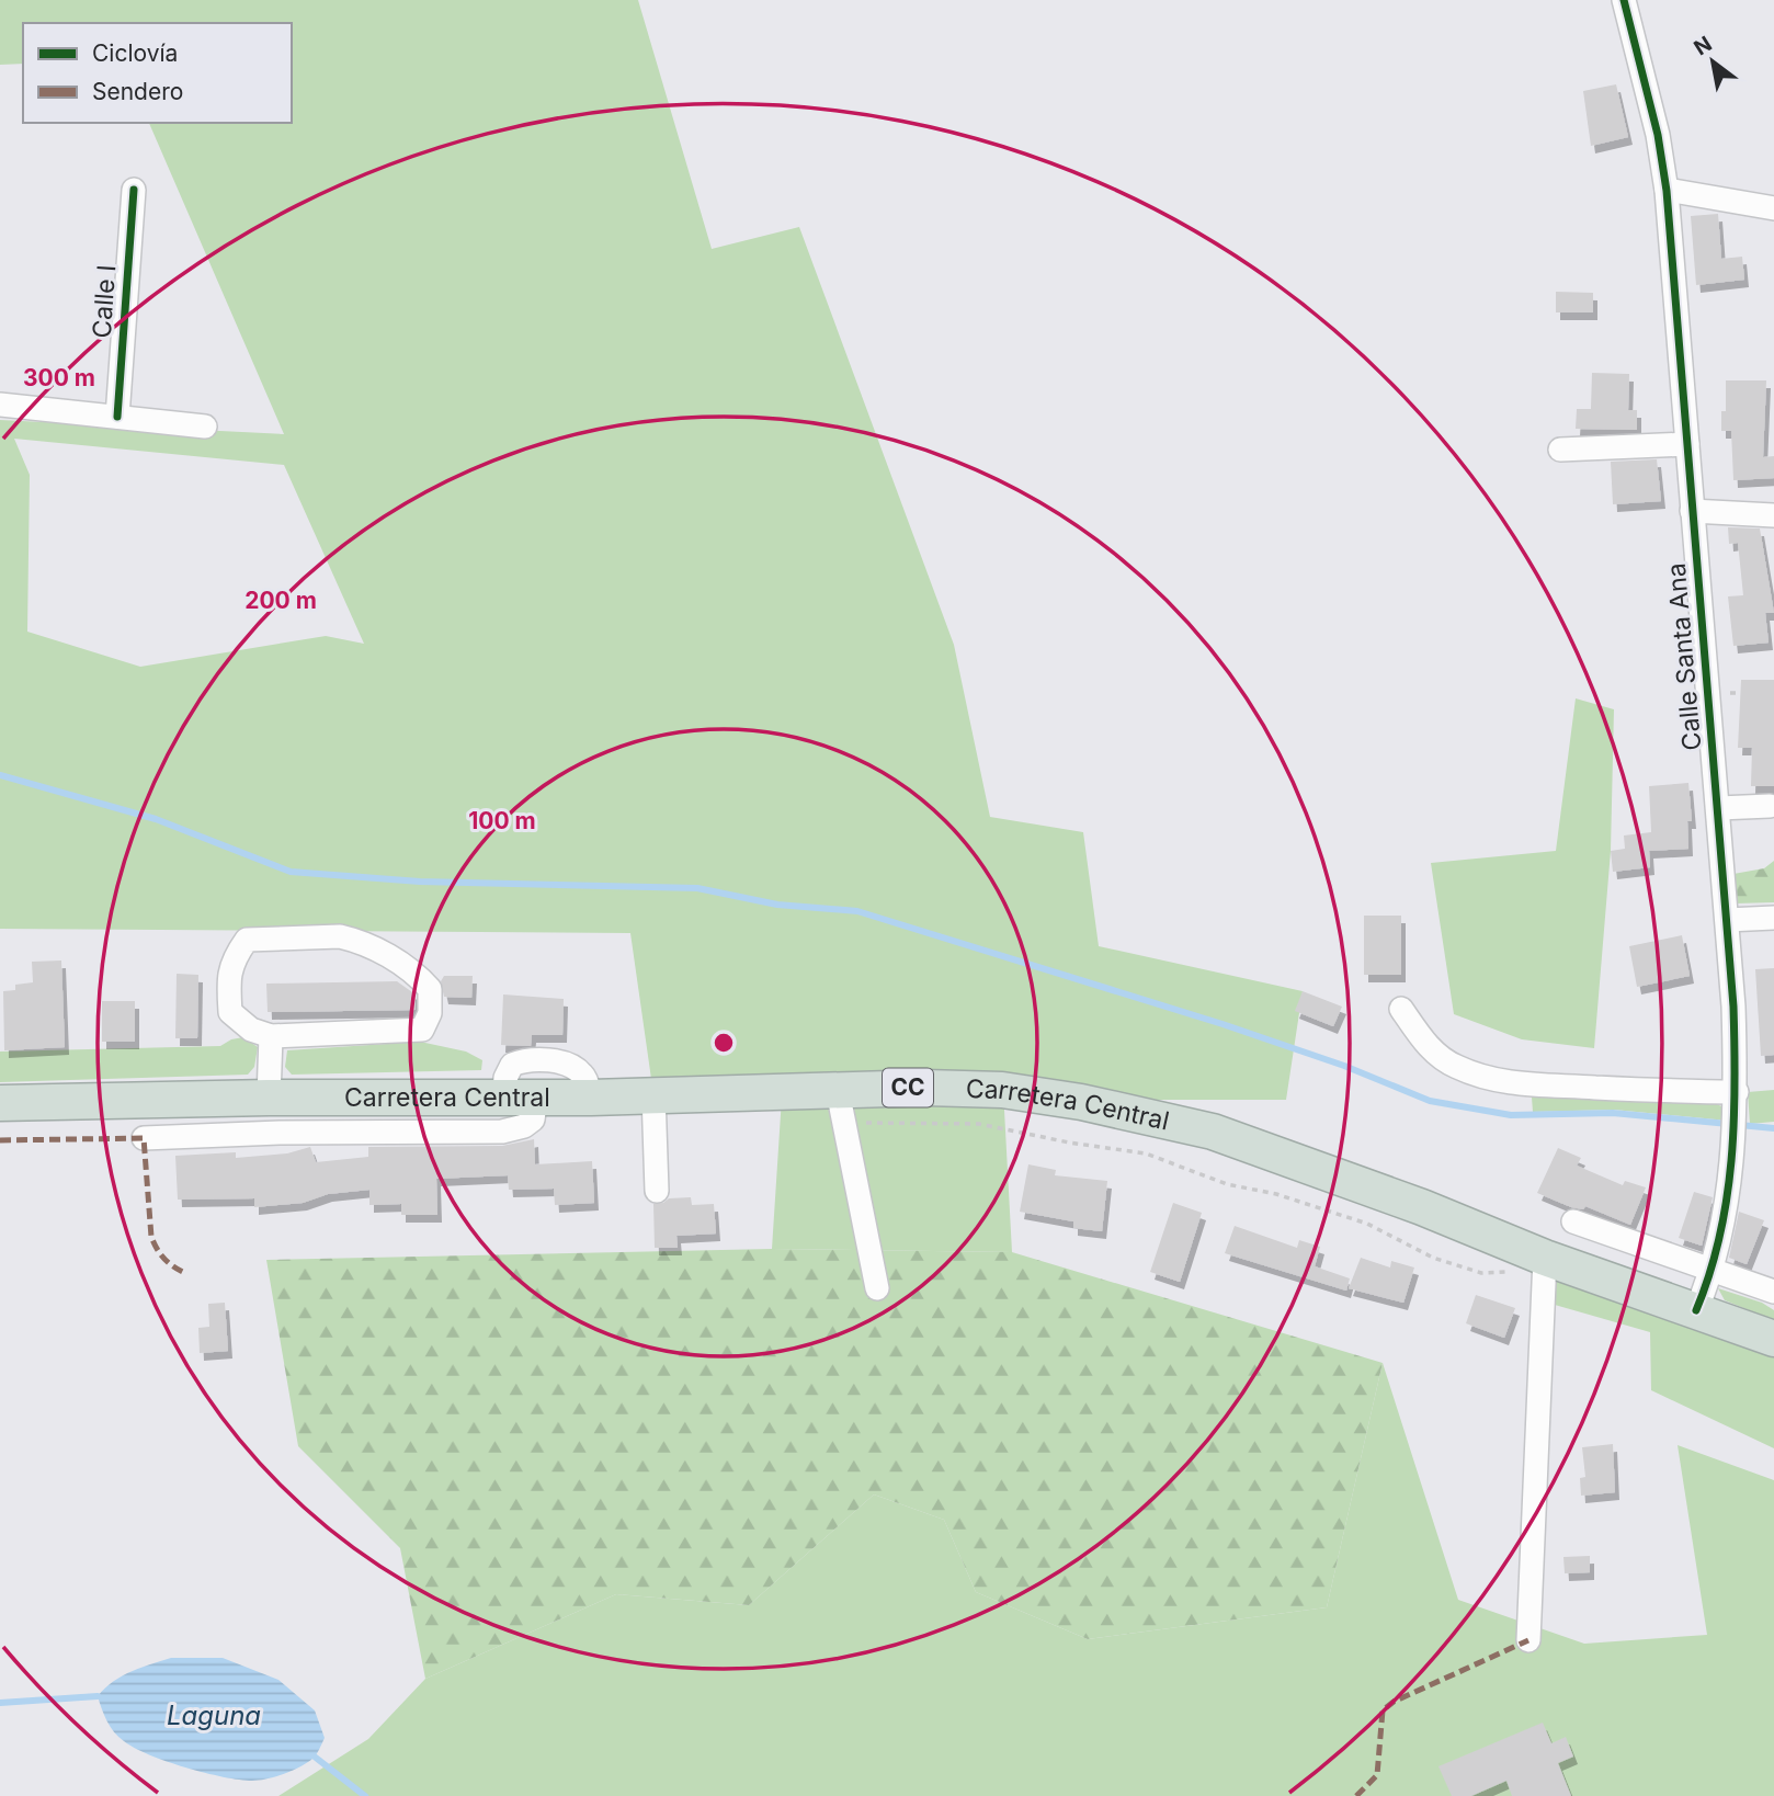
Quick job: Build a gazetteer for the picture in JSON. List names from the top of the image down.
{
  "streets": {
    "highway": ["CC", "Carretera Central"],
    "street": ["Calle I", "Calle Santa Ana"]
  },
  "crossings": [
    ["Calle Santa Ana", "Carretera Central"]
  ],
  "water": ["Laguna"],
  "legend": ["Ciclovía", "Sendero"],
  "north": "top left",
  "rings": ["300 m", "200 m", "100 m"]
}
